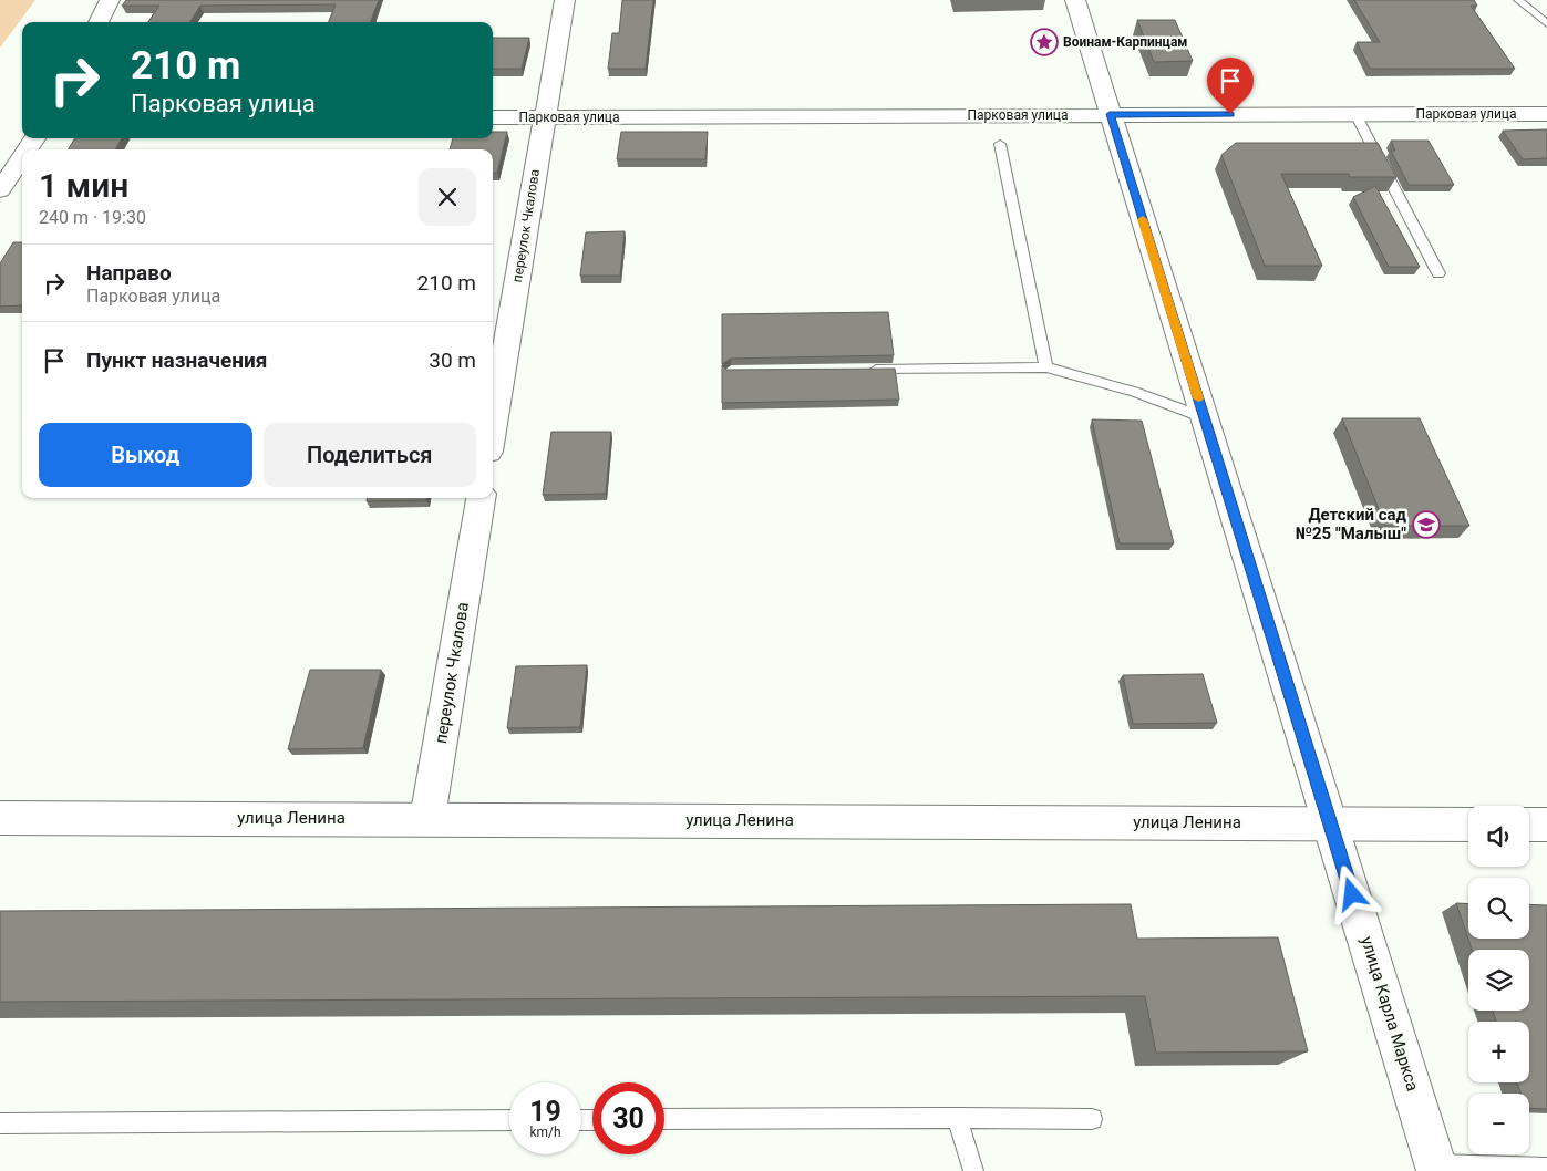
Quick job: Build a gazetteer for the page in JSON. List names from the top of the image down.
{
  "streets": {
    "street": [
      "Парковая улица",
      "переулок Чкалова",
      "улица Ленина",
      "улица Карла Маркса"
    ]
  },
  "crossings": [
    ["Парковая улица", "переулок Чкалова"],
    ["Парковая улица", "улица Карла Маркса"],
    ["переулок Чкалова", "улица Ленина"],
    ["улица Ленина", "улица Карла Маркса"]
  ],
  "places": {
    "place": ["Воинам-Карпинцам"],
    "school or university": ["Детский сад №25 \"Малыш\""]
  },
  "page": {
    "turn": ["210 m", "Парковая улица"],
    "heading": ["1 мин", "240 m · 19:30"],
    "list": [
      {
        "name": "Направо",
        "note": "Парковая улица",
        "value": "210 m"
      },
      {
        "name": "Пункт назначения",
        "value": "30 m"
      }
    ],
    "buttons": ["Выход", "Поделиться"],
    "map_buttons": ["+", "−"],
    "speed": "19 km/h",
    "limit": "30"
  }
}
